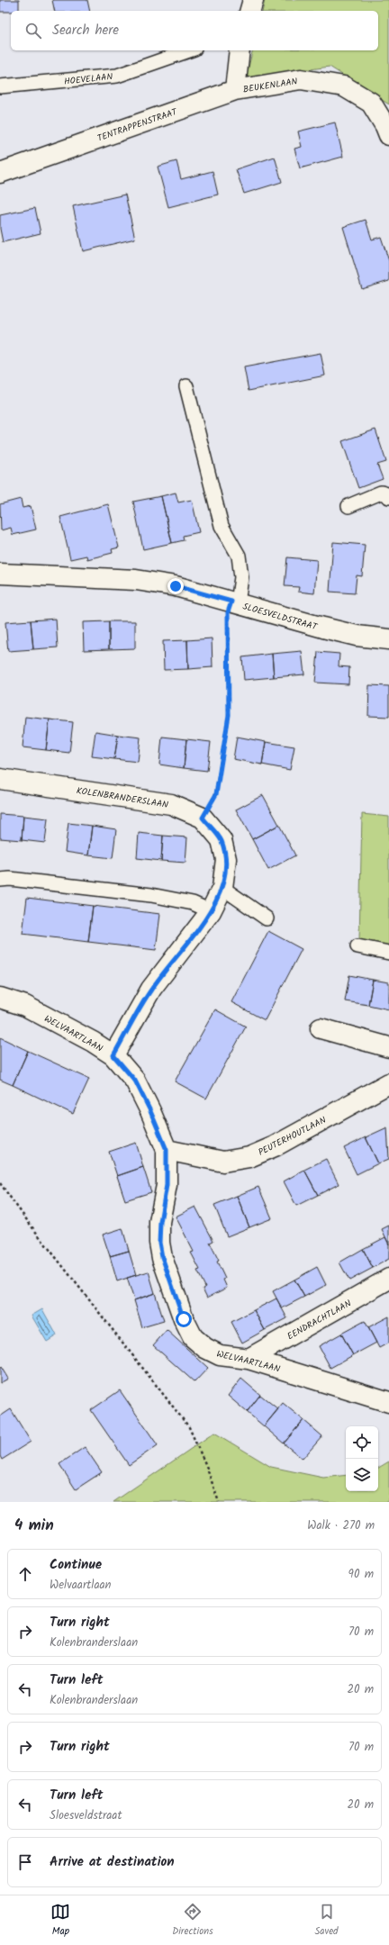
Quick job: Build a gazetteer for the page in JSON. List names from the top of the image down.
{
  "streets": {
    "street": [
      "BEUKENLAAN",
      "TENTRAPPENSTRAAT",
      "SLOESVELDSTRAAT",
      "KOLENBRANDERSLAAN",
      "WELVAARTLAAN",
      "PEUTERHOUTLAAN",
      "EENDRACHTLAAN"
    ],
    "lane": ["HOEVELAAN"]
  },
  "crossings": [
    ["BEUKENLAAN", "TENTRAPPENSTRAAT"],
    ["KOLENBRANDERSLAAN", "WELVAARTLAAN"],
    ["WELVAARTLAAN", "PEUTERHOUTLAAN"],
    ["WELVAARTLAAN", "EENDRACHTLAAN"]
  ],
  "page": {
    "search": "Search here",
    "heading": ["4 min", "Walk · 270 m"],
    "list": [
      ["Continue", "Welvaartlaan", "90 m"],
      ["Turn right", "Kolenbranderslaan", "70 m"],
      ["Turn left", "Kolenbranderslaan", "20 m"],
      ["Turn right", "70 m"],
      ["Turn left", "Sloesveldstraat", "20 m"],
      "Arrive at destination"
    ],
    "nav": ["Map", "Directions", "Saved"]
  }
}
